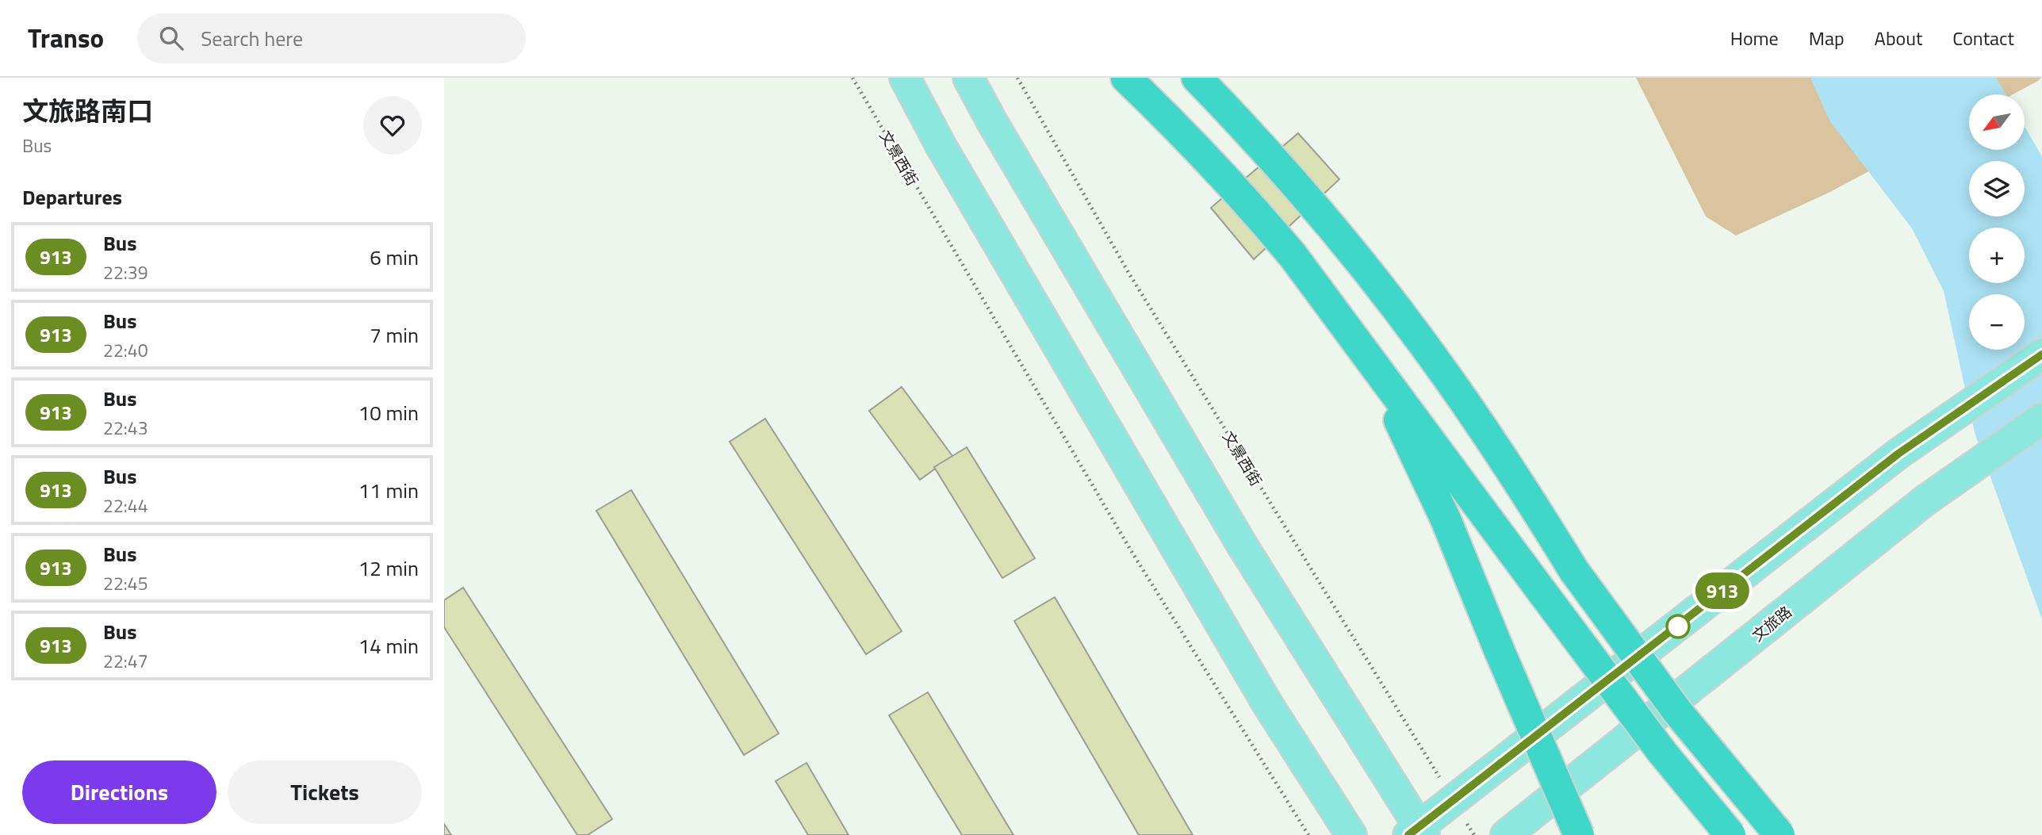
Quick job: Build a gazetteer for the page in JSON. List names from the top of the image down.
{
  "streets": {
    "main road": ["文旅路"],
    "path": ["文景西街"]
  },
  "lines": ["bus line 913"],
  "north": "bottom left",
  "page": {
    "header": "Transo",
    "search": "Search here",
    "nav": [
      "Home",
      "Map",
      "About",
      "Contact"
    ],
    "heading": [
      ["文旅路南口", "Bus"],
      "Departures"
    ],
    "on_map": "913",
    "map_buttons": ["+", "−"],
    "list": [
      {
        "mark": "913",
        "name": "Bus",
        "note": "22:39",
        "value": "6 min"
      },
      {
        "mark": "913",
        "name": "Bus",
        "note": "22:40",
        "value": "7 min"
      },
      {
        "mark": "913",
        "name": "Bus",
        "note": "22:43",
        "value": "10 min"
      },
      {
        "mark": "913",
        "name": "Bus",
        "note": "22:44",
        "value": "11 min"
      },
      {
        "mark": "913",
        "name": "Bus",
        "note": "22:45",
        "value": "12 min"
      },
      {
        "mark": "913",
        "name": "Bus",
        "note": "22:47",
        "value": "14 min"
      }
    ],
    "buttons": ["Directions", "Tickets"]
  }
}
